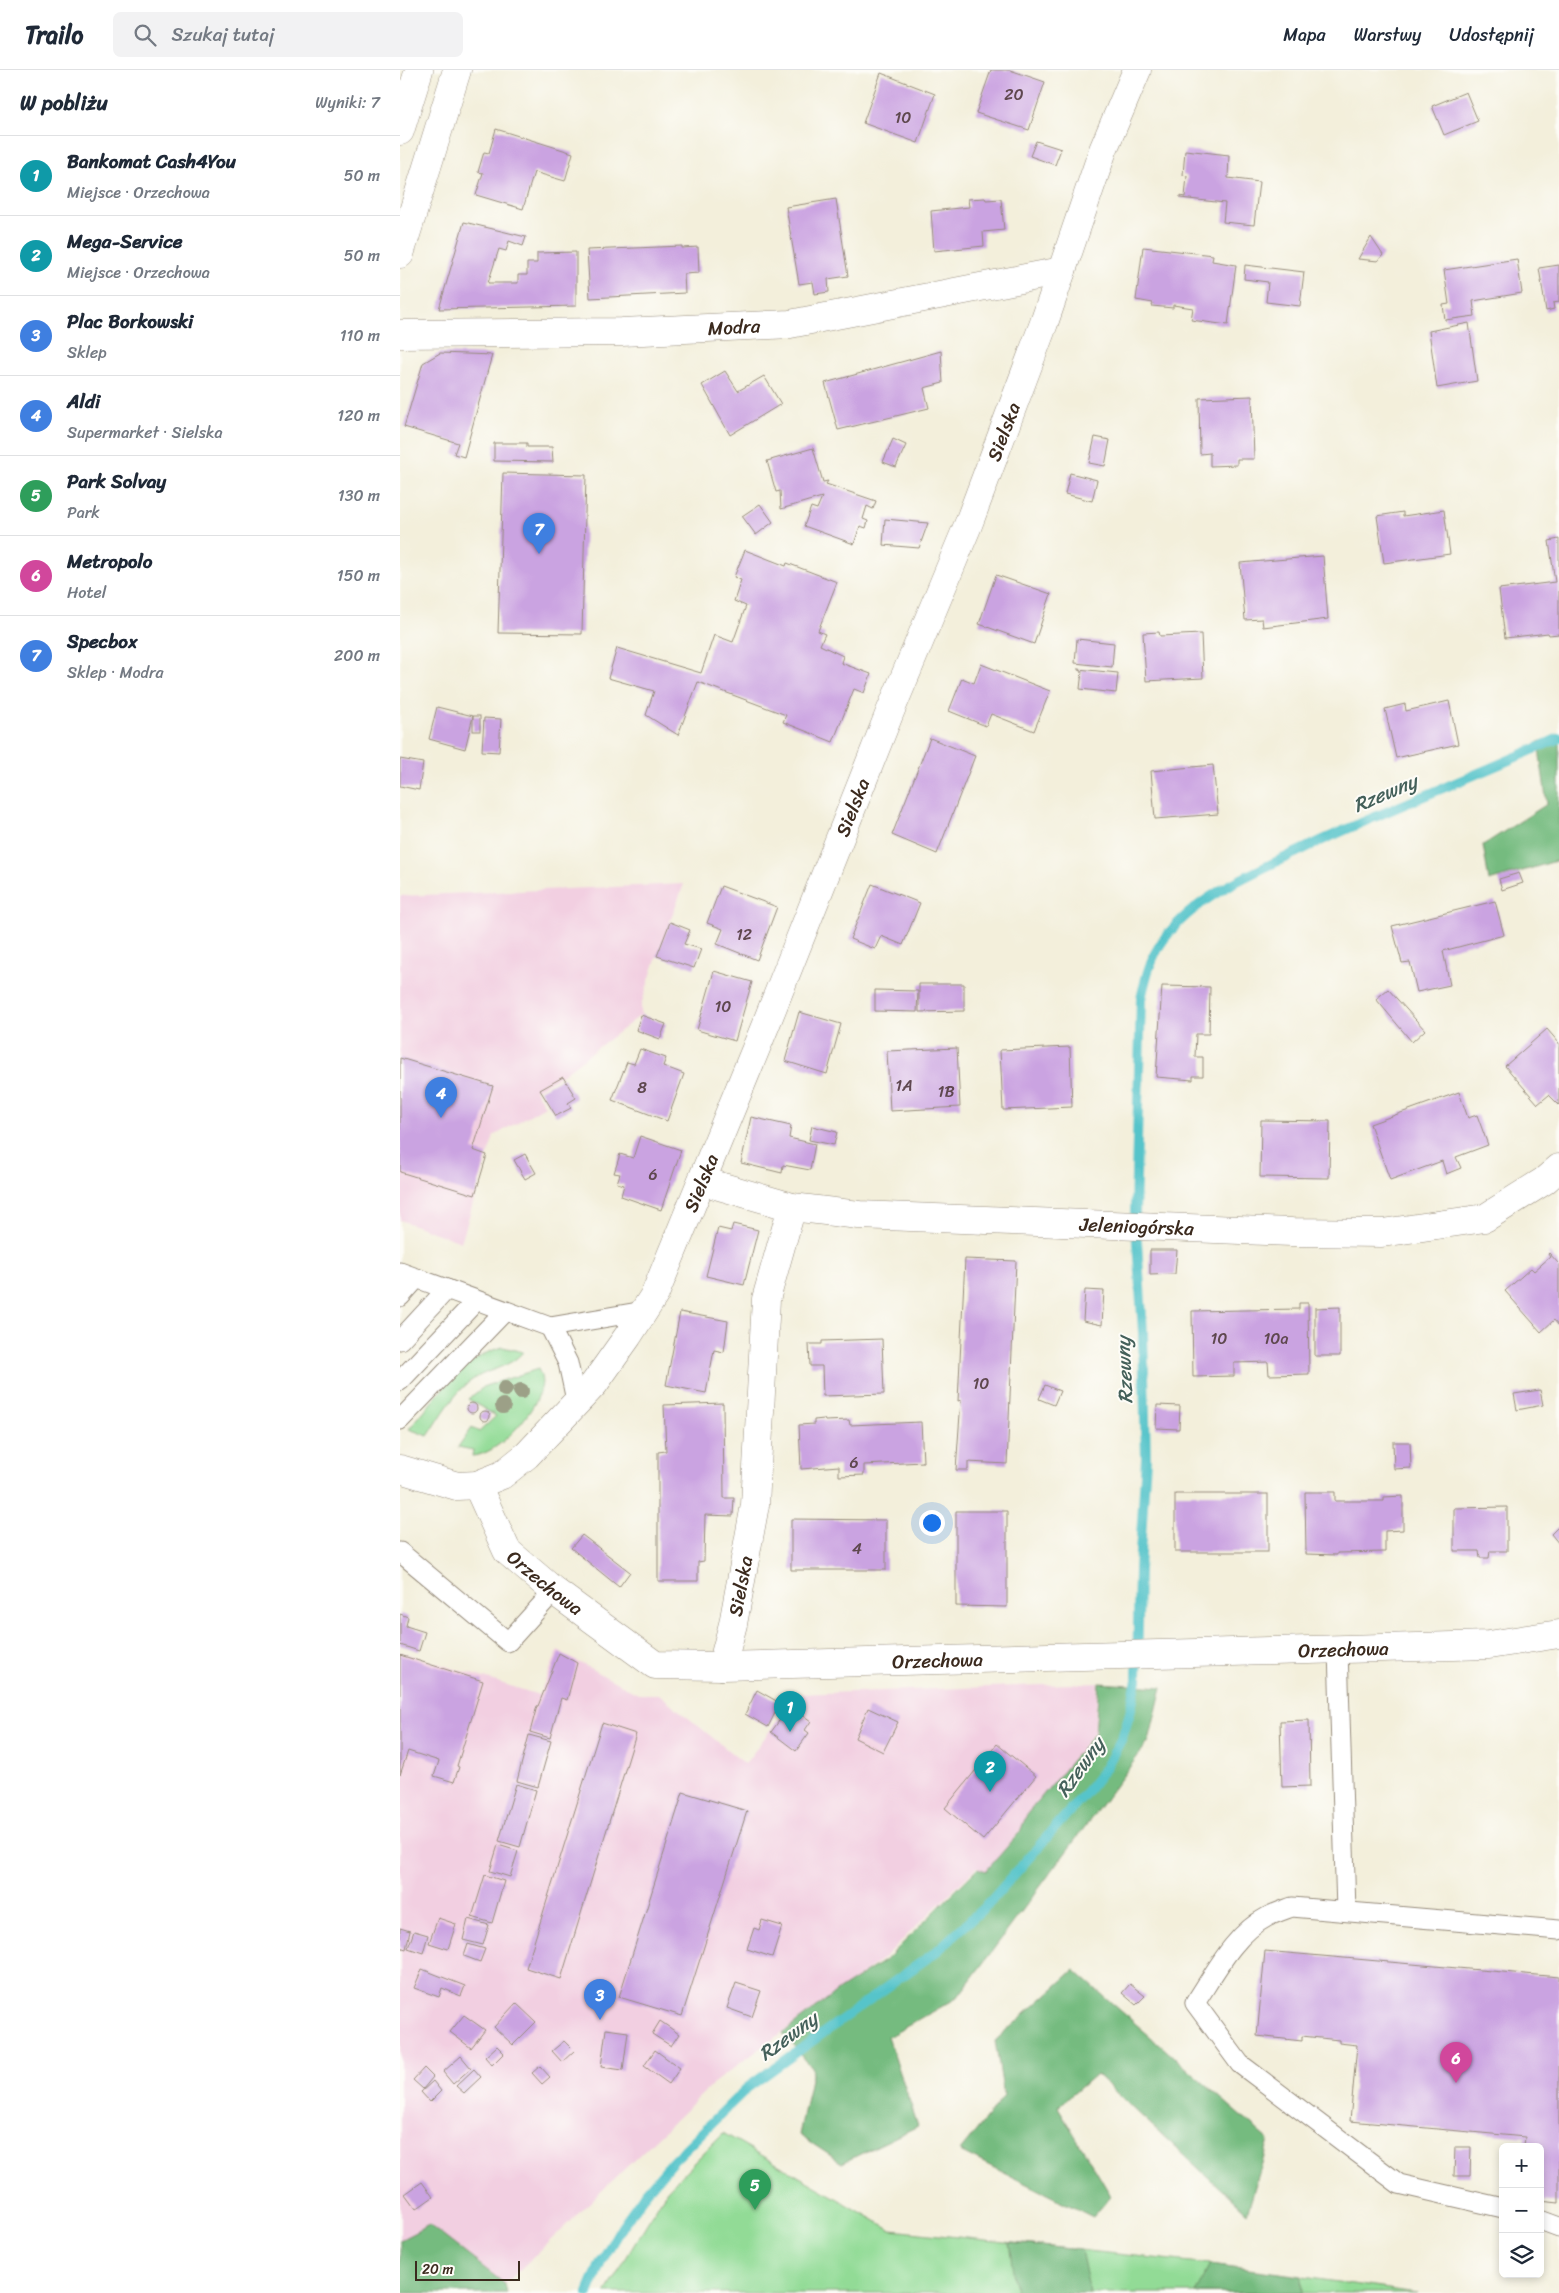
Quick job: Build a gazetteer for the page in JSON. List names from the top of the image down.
{
  "streets": {
    "street": [
      "Modra",
      "Sielska",
      "Jeleniogórska",
      "Orzechowa"
    ]
  },
  "crossings": [
    ["Modra", "Sielska"],
    ["Sielska", "Jeleniogórska"],
    ["Sielska", "Orzechowa"]
  ],
  "water": ["Rzewny"],
  "house_numbers": [
    "20",
    "10",
    "12",
    "10",
    "1A",
    "8",
    "1B",
    "6",
    "10",
    "10a",
    "10",
    "6",
    "4"
  ],
  "scale_bar": "20 m",
  "page": {
    "header": "Trailo",
    "search": "Szukaj tutaj",
    "nav": ["Mapa", "Warstwy", "Udostępnij"],
    "heading": ["W pobliżu", "Wyniki: 7"],
    "list": [
      {
        "mark": "1",
        "name": "Bankomat Cash4You",
        "note": "Miejsce · Orzechowa",
        "value": "50 m"
      },
      {
        "mark": "2",
        "name": "Mega-Service",
        "note": "Miejsce · Orzechowa",
        "value": "50 m"
      },
      {
        "mark": "3",
        "name": "Plac Borkowski",
        "note": "Sklep",
        "value": "110 m"
      },
      {
        "mark": "4",
        "name": "Aldi",
        "note": "Supermarket · Sielska",
        "value": "120 m"
      },
      {
        "mark": "5",
        "name": "Park Solvay",
        "note": "Park",
        "value": "130 m"
      },
      {
        "mark": "6",
        "name": "Metropolo",
        "note": "Hotel",
        "value": "150 m"
      },
      {
        "mark": "7",
        "name": "Specbox",
        "note": "Sklep · Modra",
        "value": "200 m"
      }
    ],
    "pins": [
      "7",
      "4",
      "1",
      "2",
      "3",
      "6",
      "5"
    ],
    "map_buttons": ["+", "−"],
    "scale": "20 m"
  }
}
